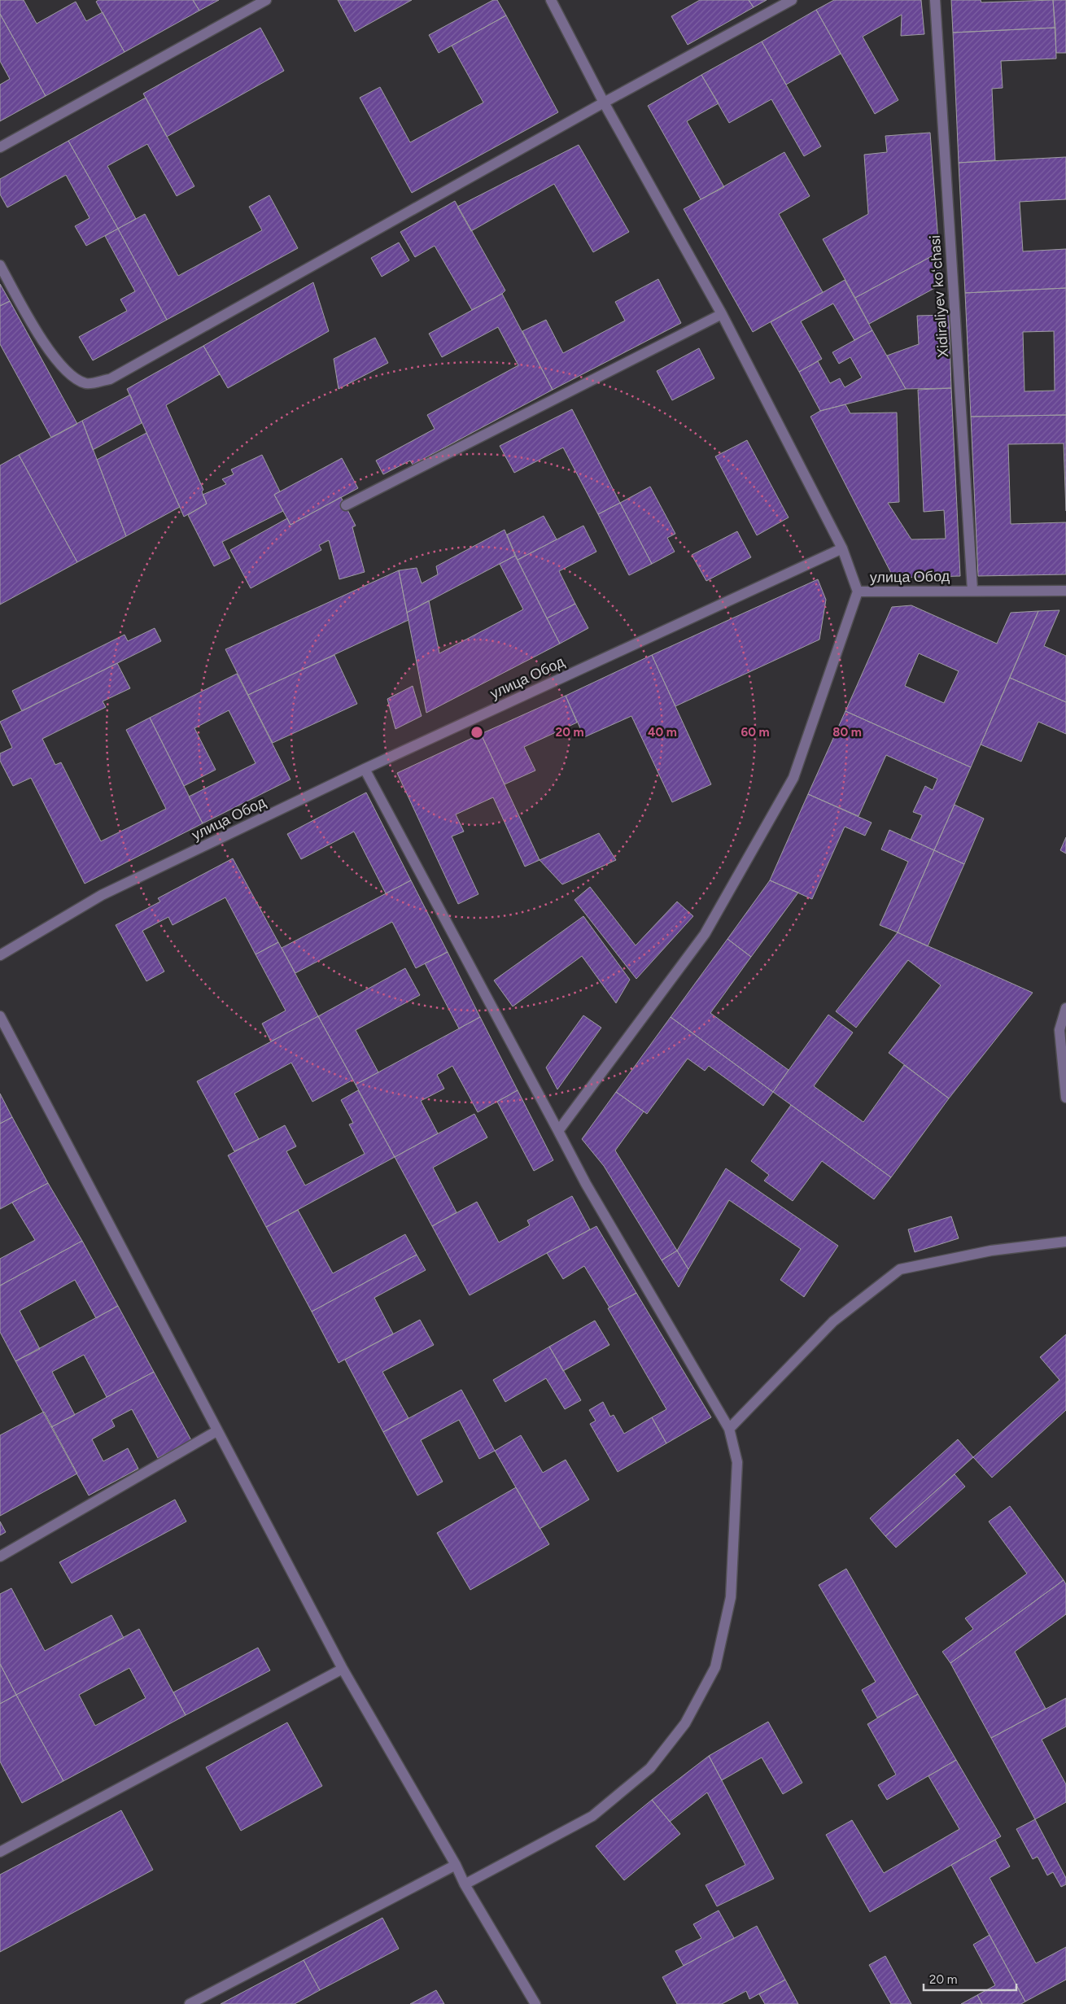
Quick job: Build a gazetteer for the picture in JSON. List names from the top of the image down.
{
  "streets": {
    "street": ["Xidiraliyev koʻchasi", "улица Обод"]
  },
  "crossings": [
    ["Xidiraliyev koʻchasi", "улица Обод"]
  ],
  "scale_bar": "20 m",
  "rings": [
    "20 m",
    "40 m",
    "60 m",
    "80 m"
  ]
}
